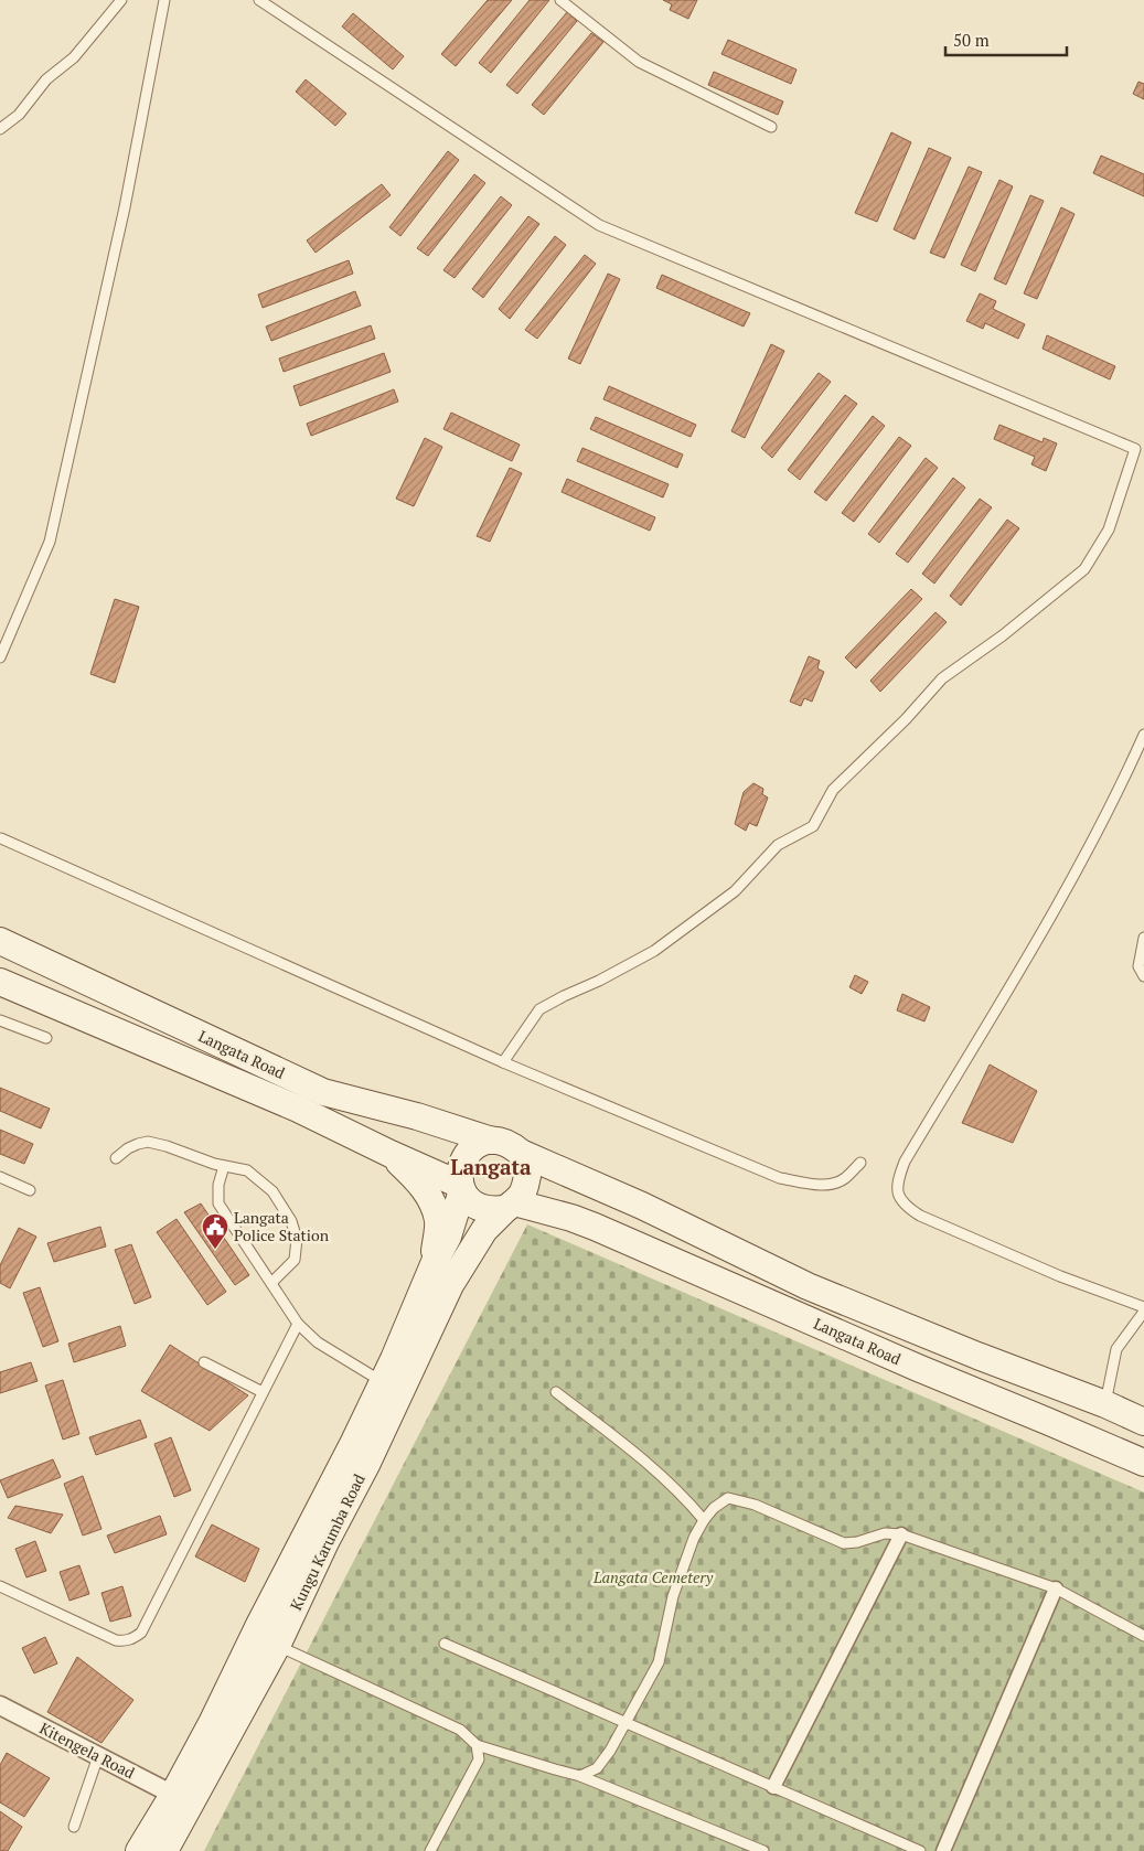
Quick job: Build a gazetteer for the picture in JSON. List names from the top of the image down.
{
  "streets": {
    "main road": ["Langata Road", "Kungu Karumba Road"],
    "street": ["Kitengela Road"]
  },
  "crossings": [
    ["Langata Road", "Kungu Karumba Road"]
  ],
  "districts": ["Langata"],
  "parks": ["Langata Cemetery"],
  "places": {
    "public building": ["Langata Police Station"]
  },
  "scale_bar": "50 m"
}
